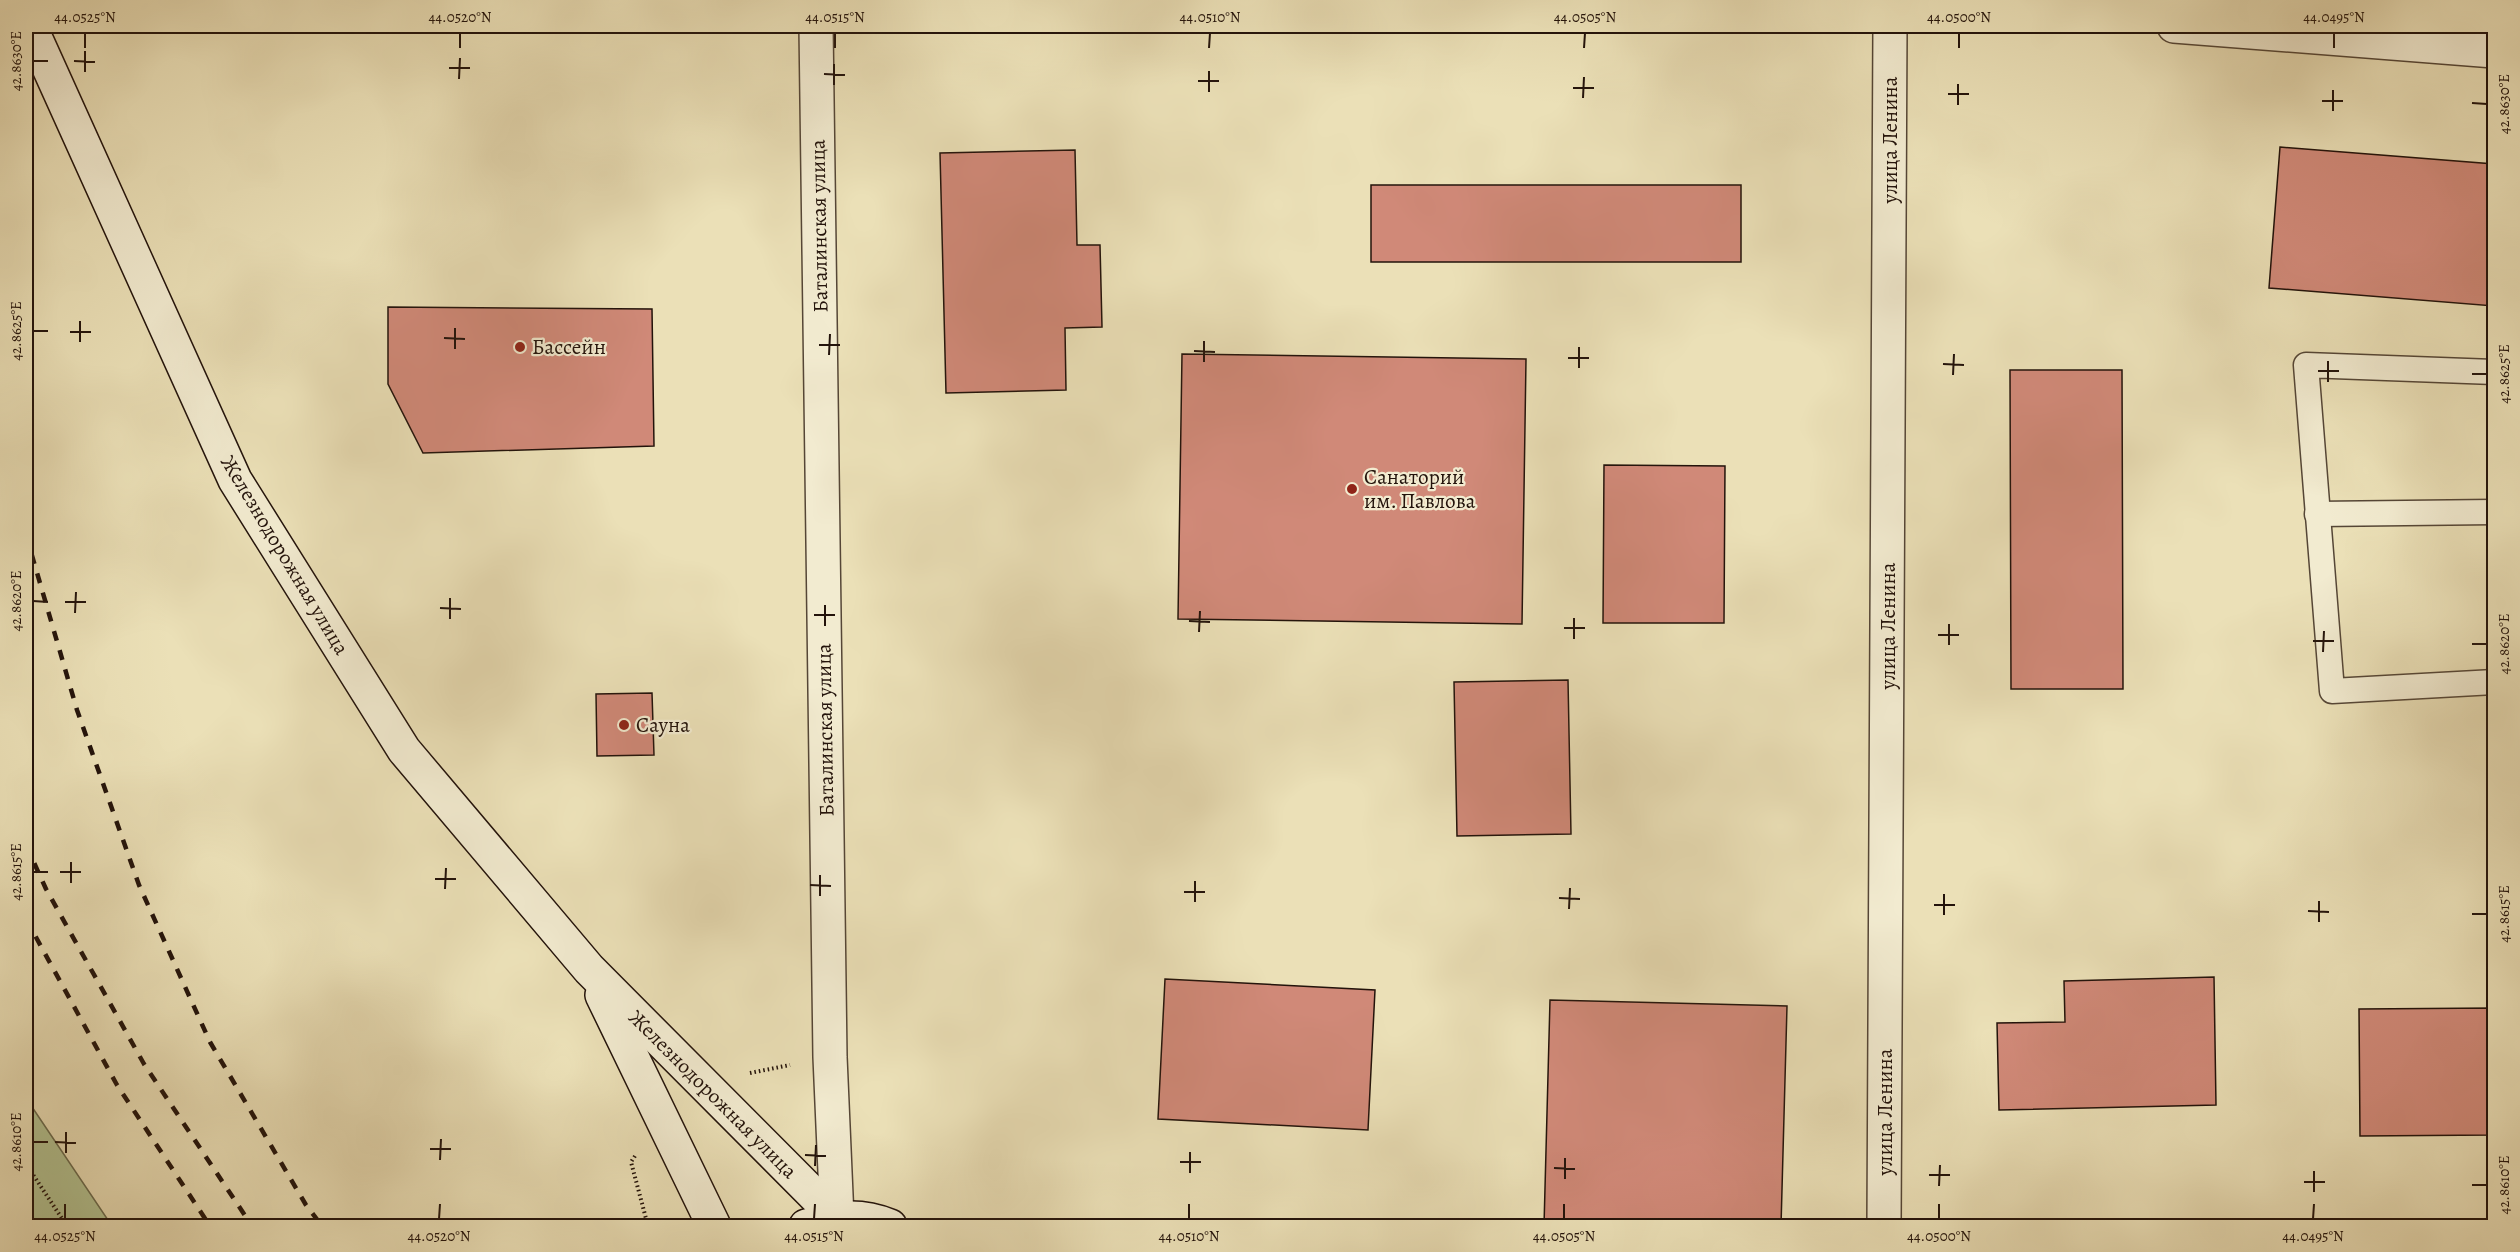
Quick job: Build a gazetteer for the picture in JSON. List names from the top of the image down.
{
  "streets": {
    "street": ["улица Ленина", "Баталинская улица", "Железнодорожная улица"]
  },
  "crossings": [
    ["Баталинская улица", "Железнодорожная улица"]
  ],
  "places": ["Бассейн", "Санаторий им. Павлова", "Сауна"],
  "coordinates": [
    "44.0525°N",
    "44.0520°N",
    "44.0515°N",
    "44.0510°N",
    "44.0505°N",
    "44.0500°N",
    "44.0495°N",
    "42.8630°E",
    "42.8625°E",
    "42.8620°E",
    "42.8615°E",
    "42.8610°E"
  ]
}
